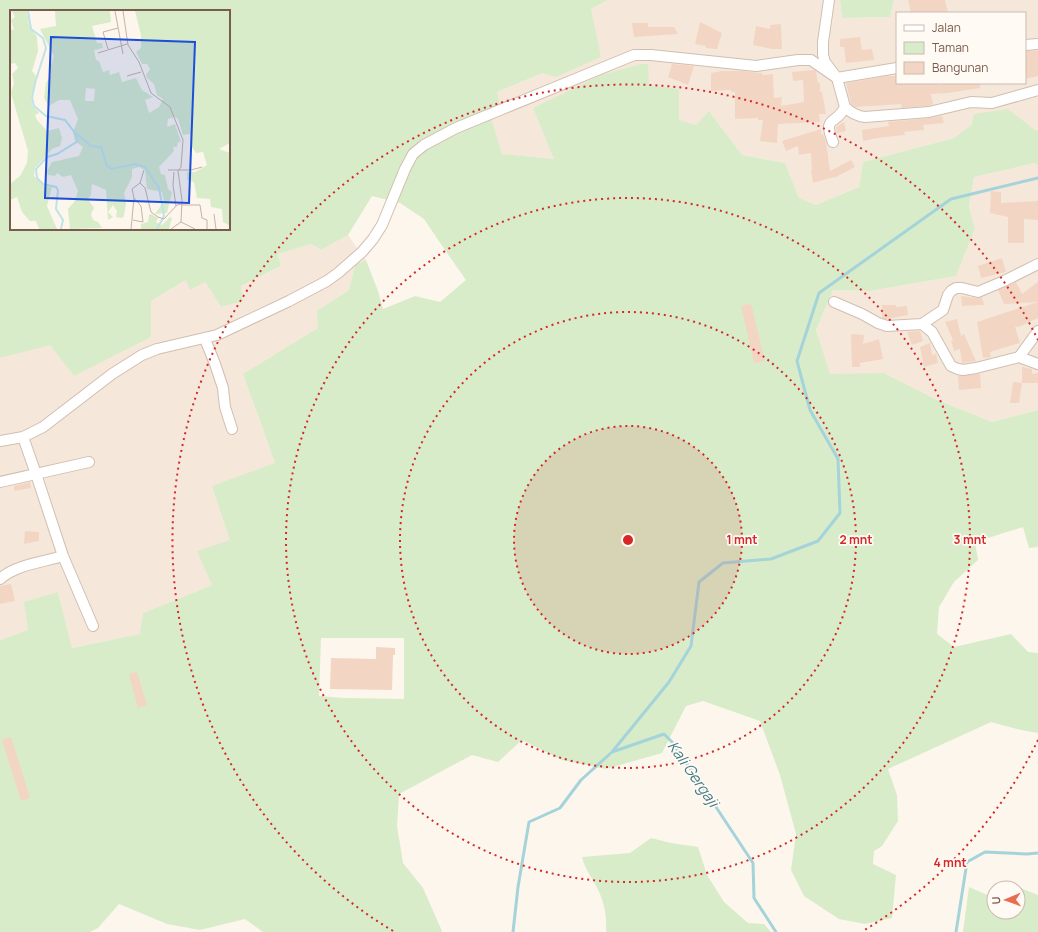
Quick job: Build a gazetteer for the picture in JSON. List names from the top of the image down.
{
  "water": ["Kali Gergaji"],
  "legend": ["Jalan", "Taman", "Bangunan"],
  "north": "left",
  "rings": [
    "1 mnt",
    "2 mnt",
    "3 mnt",
    "4 mnt"
  ]
}
